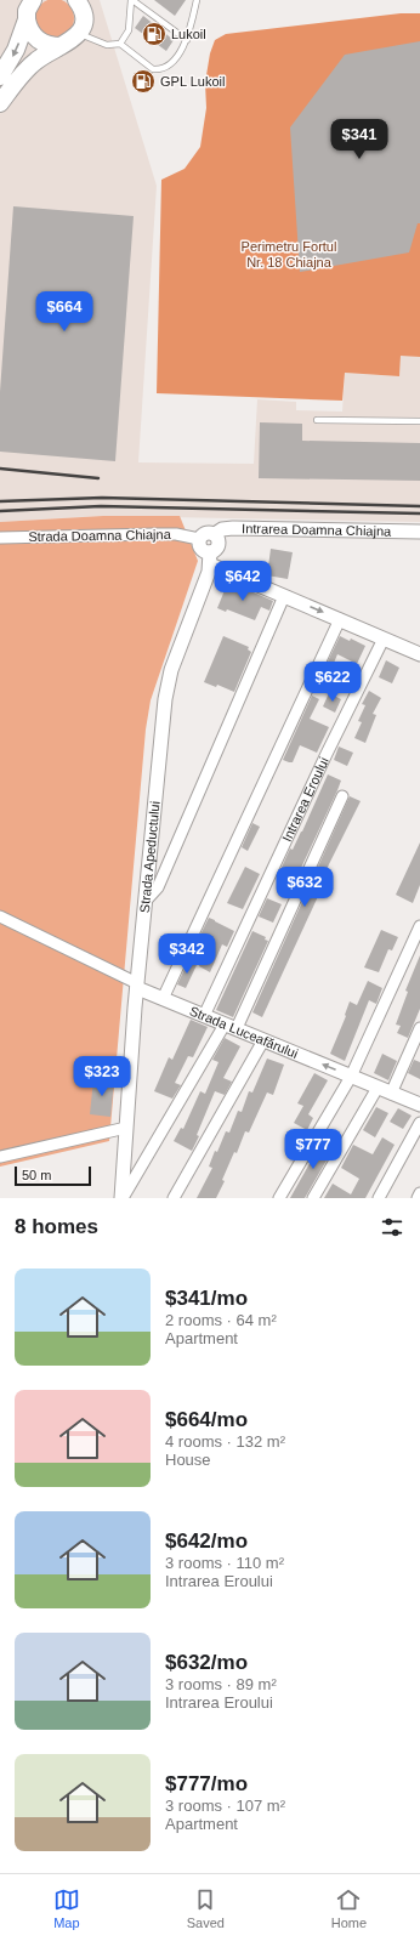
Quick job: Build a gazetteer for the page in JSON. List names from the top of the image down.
{
  "streets": {
    "street": [
      "Intrarea Doamna Chiajna",
      "Strada Doamna Chiajna",
      "Intrarea Eroului",
      "Strada Apeductului",
      "Strada Luceafărului"
    ]
  },
  "crossings": [
    ["Intrarea Doamna Chiajna", "Strada Doamna Chiajna"],
    ["Intrarea Doamna Chiajna", "Strada Apeductului"],
    ["Intrarea Eroului", "Strada Luceafărului"],
    ["Strada Apeductului", "Strada Luceafărului"]
  ],
  "parks": ["Perimetru Fortul Nr. 18 Chiajna"],
  "places": {
    "fuel station": ["Lukoil", "GPL Lukoil"]
  },
  "scale_bar": "50 m",
  "page": {
    "price": [
      "$341",
      "$664",
      "$642",
      "$622",
      "$632",
      "$342",
      "$323",
      "$777"
    ],
    "scale": "50 m",
    "heading": "8 homes",
    "list": [
      {
        "name": "$341/mo",
        "note": "2 rooms · 64 m² · Apartment"
      },
      {
        "name": "$664/mo",
        "note": "4 rooms · 132 m² · House"
      },
      {
        "name": "$642/mo",
        "note": "3 rooms · 110 m² · Intrarea Eroului"
      },
      {
        "name": "$632/mo",
        "note": "3 rooms · 89 m² · Intrarea Eroului"
      },
      {
        "name": "$777/mo",
        "note": "3 rooms · 107 m² · Apartment"
      }
    ],
    "tabs": ["Map", "Saved", "Home"]
  }
}
